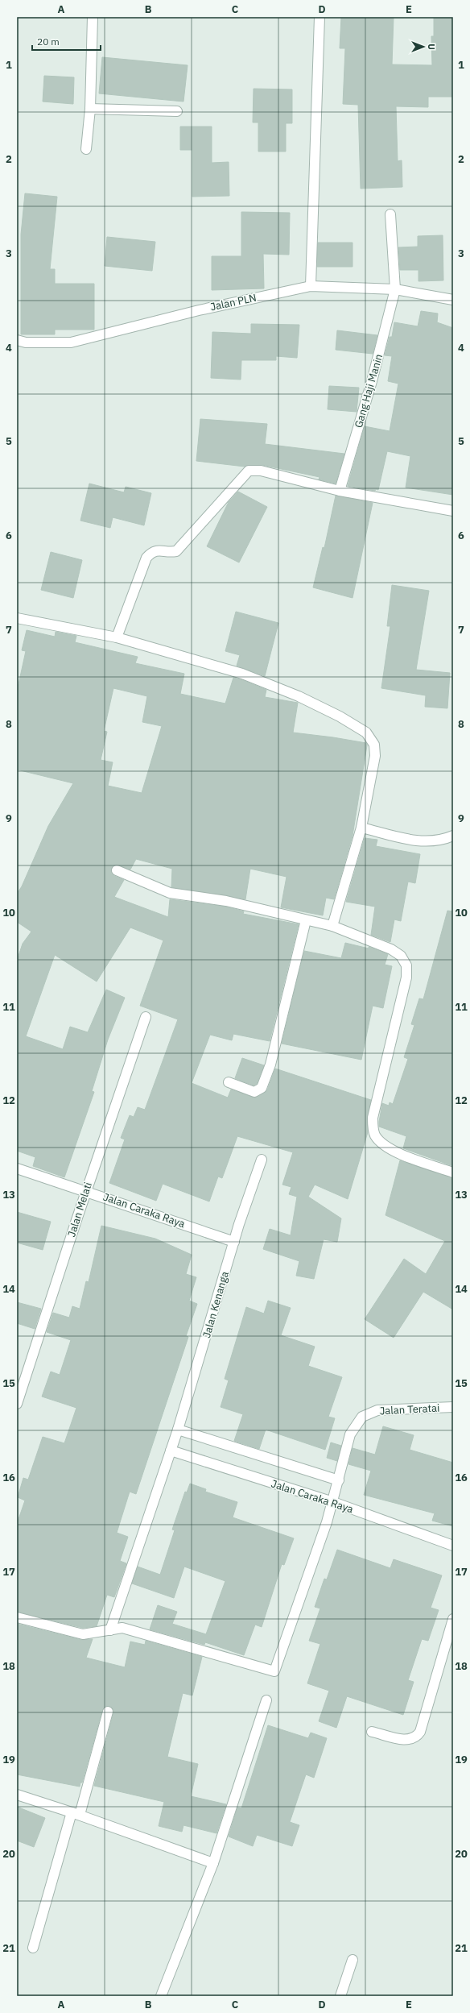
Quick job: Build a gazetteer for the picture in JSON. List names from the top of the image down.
{
  "streets": {
    "street": [
      "Jalan PLN",
      "Gang Haji Manin",
      "Jalan Melati",
      "Jalan Caraka Raya",
      "Jalan Kenanga",
      "Jalan Teratai"
    ]
  },
  "crossings": [
    ["Jalan PLN", "Gang Haji Manin"],
    ["Jalan Melati", "Jalan Caraka Raya"],
    ["Jalan Caraka Raya", "Jalan Kenanga"],
    ["Jalan Caraka Raya", "Jalan Teratai"],
    ["Jalan Kenanga", "Jalan Teratai"]
  ],
  "scale_bar": "20 m",
  "north": "right",
  "grid": {
    "columns": [
      "A",
      "B",
      "C",
      "D",
      "E"
    ],
    "rows": [
      "1",
      "2",
      "3",
      "4",
      "5",
      "6",
      "7",
      "8",
      "9",
      "10",
      "11",
      "12",
      "13",
      "14",
      "15",
      "16",
      "17",
      "18",
      "19",
      "20",
      "21"
    ]
  }
}
